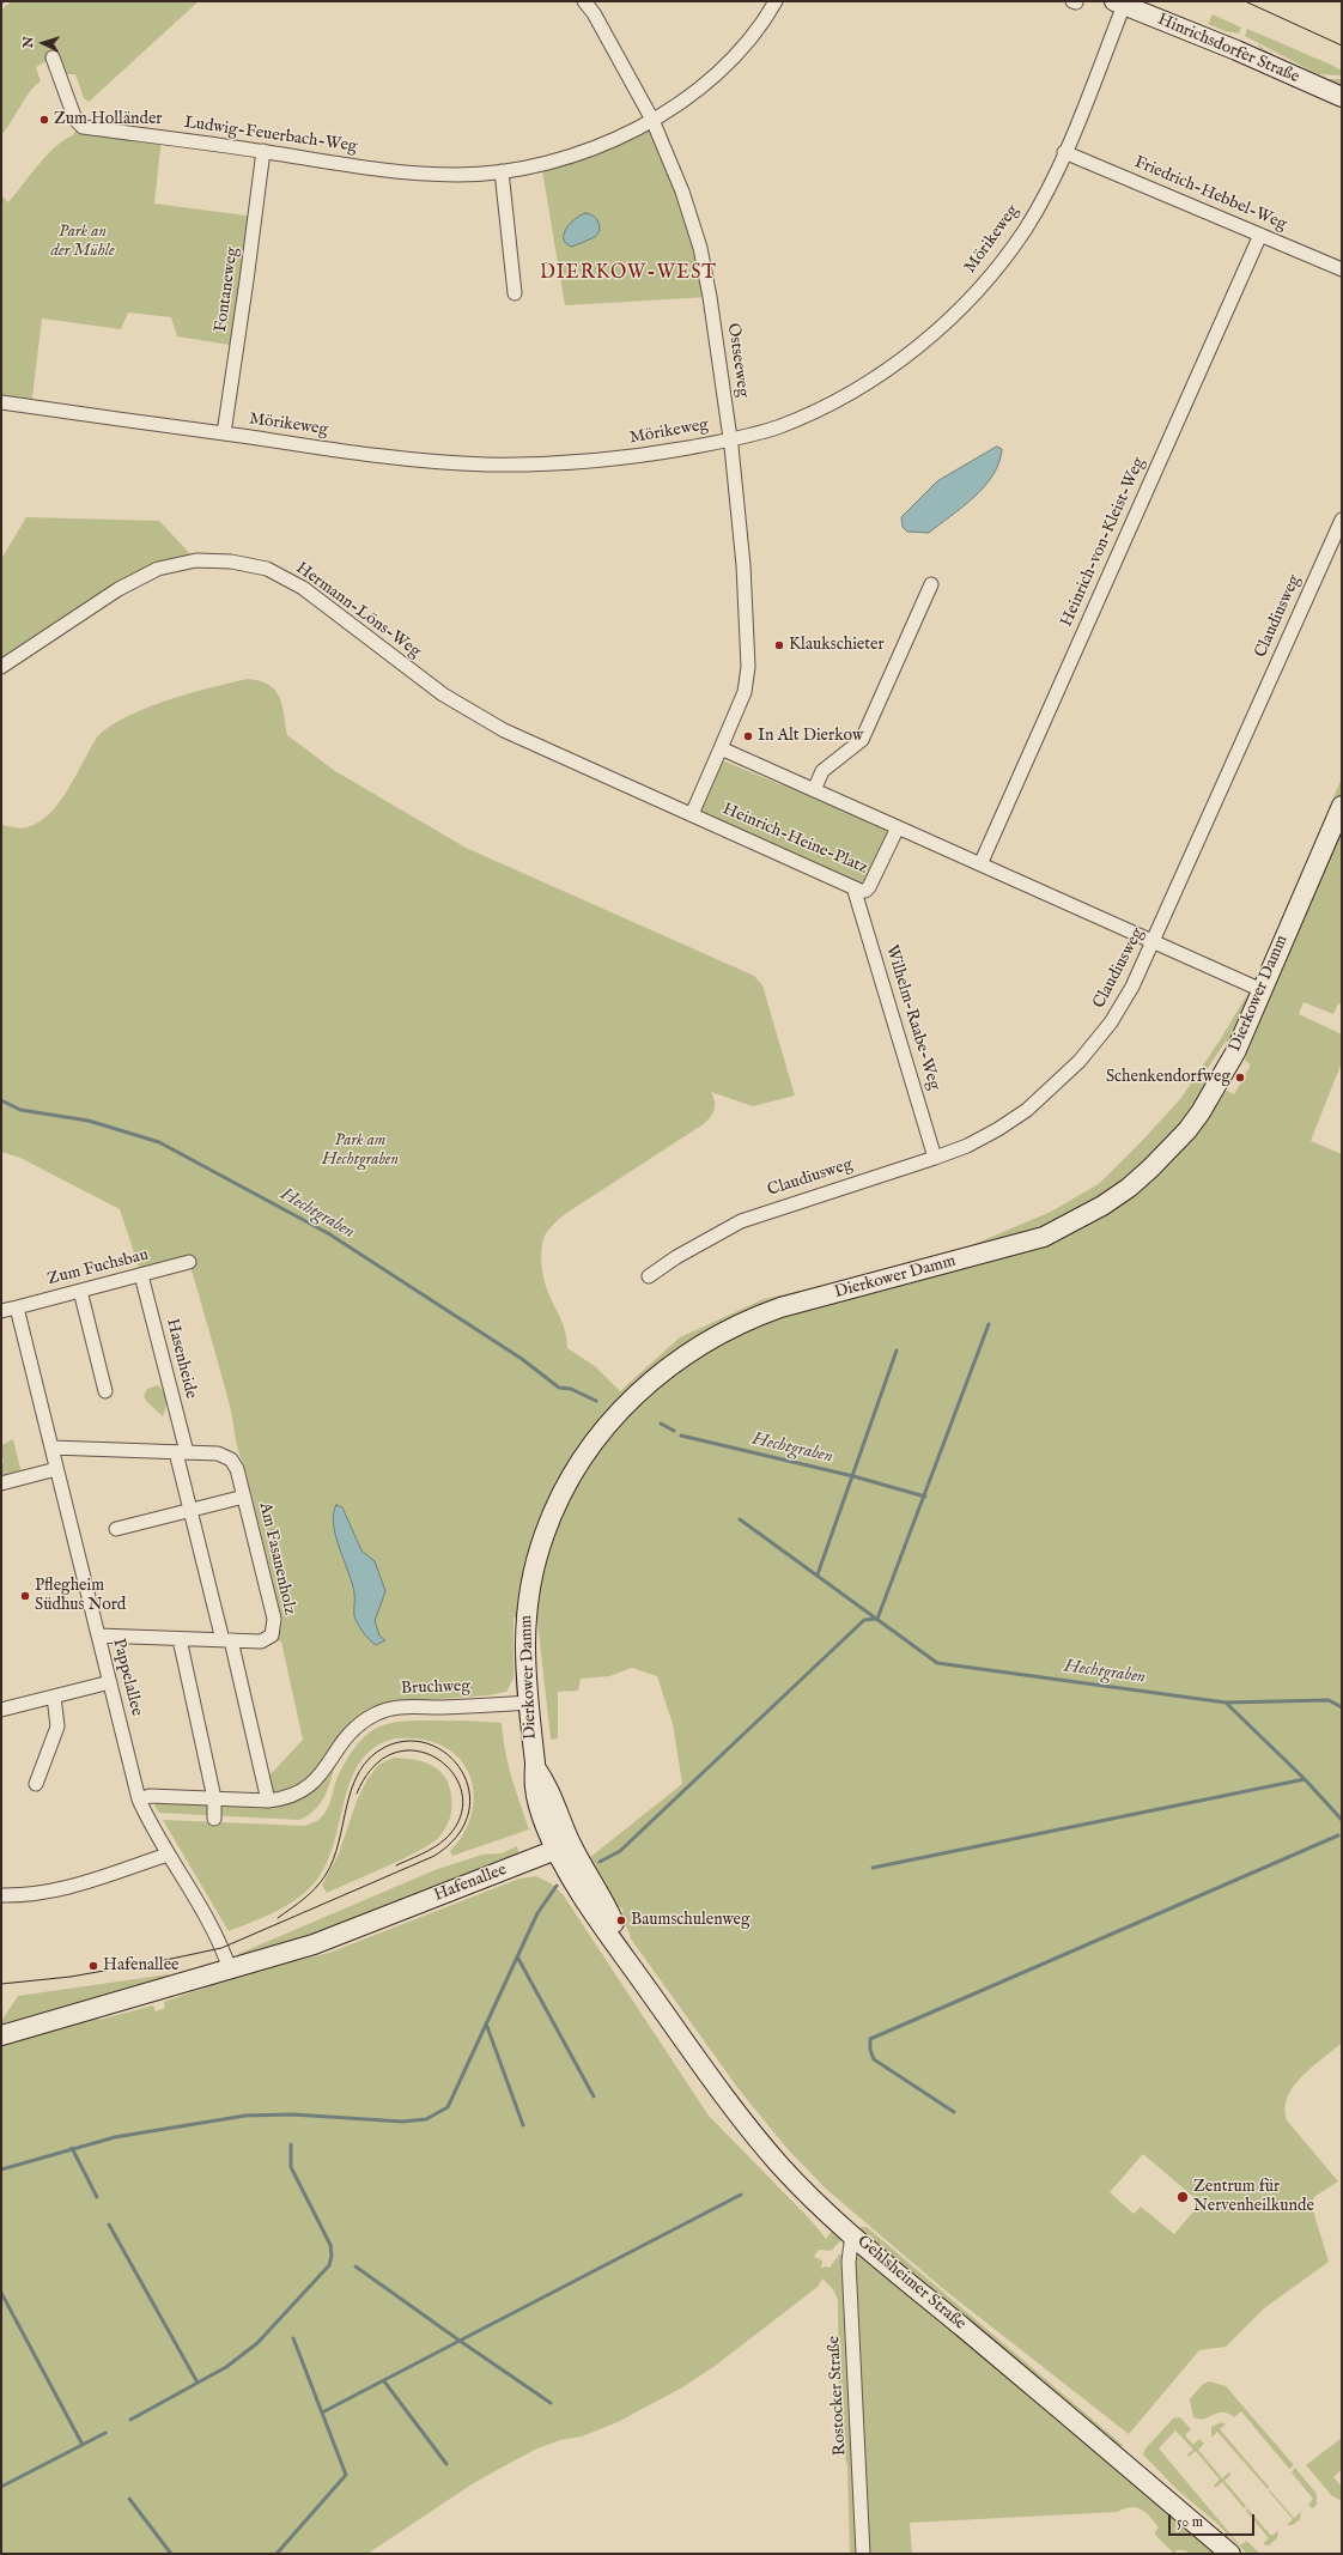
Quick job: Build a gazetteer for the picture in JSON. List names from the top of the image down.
{
  "streets": {
    "street": [
      "Hinrichsdorfer Straße",
      "Ludwig-Feuerbach-Weg",
      "Friedrich-Hebbel-Weg",
      "Mörikeweg",
      "Fontaneweg",
      "Ostseeweg",
      "Heinrich-von-Kleist-Weg",
      "Hermann-Löns-Weg",
      "Claudiusweg",
      "Heinrich-Heine-Platz",
      "Dierkower Damm",
      "Wilhelm-Raabe-Weg",
      "Zum Fuchsbau",
      "Hasenheide",
      "Am Fasanenholz",
      "Pappelallee",
      "Bruchweg",
      "Hafenallee",
      "Gehlsheimer Straße",
      "Rostocker Straße"
    ]
  },
  "crossings": [
    ["Hinrichsdorfer Straße", "Mörikeweg"],
    ["Ludwig-Feuerbach-Weg", "Fontaneweg"],
    ["Ludwig-Feuerbach-Weg", "Ostseeweg"],
    ["Friedrich-Hebbel-Weg", "Mörikeweg"],
    ["Friedrich-Hebbel-Weg", "Heinrich-von-Kleist-Weg"],
    ["Mörikeweg", "Fontaneweg"],
    ["Mörikeweg", "Ostseeweg"],
    ["Hermann-Löns-Weg", "Heinrich-Heine-Platz"],
    ["Claudiusweg", "Wilhelm-Raabe-Weg"],
    ["Heinrich-Heine-Platz", "Wilhelm-Raabe-Weg"],
    ["Dierkower Damm", "Bruchweg"],
    ["Dierkower Damm", "Hafenallee"],
    ["Dierkower Damm", "Gehlsheimer Straße"],
    ["Zum Fuchsbau", "Hasenheide"],
    ["Zum Fuchsbau", "Pappelallee"],
    ["Hasenheide", "Am Fasanenholz"],
    ["Am Fasanenholz", "Pappelallee"],
    ["Pappelallee", "Bruchweg"],
    ["Pappelallee", "Hafenallee"],
    ["Hafenallee", "Gehlsheimer Straße"],
    ["Gehlsheimer Straße", "Rostocker Straße"]
  ],
  "districts": ["DIERKOW-WEST"],
  "water": ["Hechtgraben"],
  "parks": ["Park an der Mühle", "Park am Hechtgraben"],
  "places": [
    "Zum Holländer",
    "Klaukschieter",
    "In Alt Dierkow",
    "Schenkendorfweg",
    "Pflegheim Südhus Nord",
    "Baumschulenweg",
    "Hafenallee",
    "Zentrum für Nervenheilkunde"
  ],
  "scale_bar": "50 m",
  "north": "left"
}
